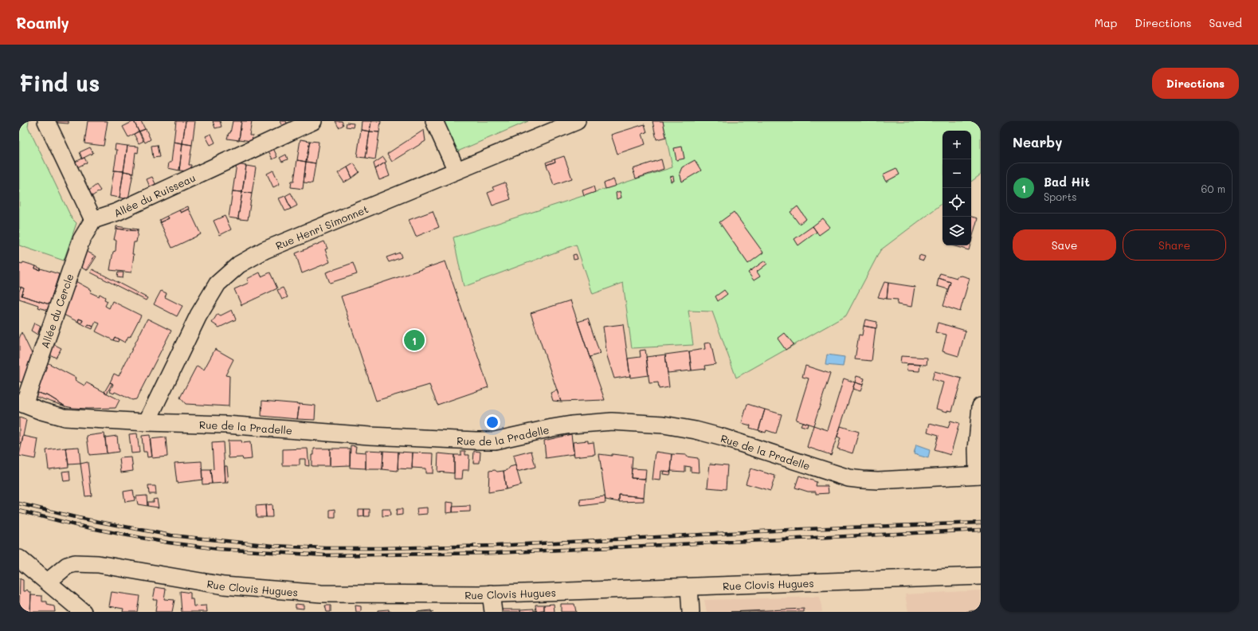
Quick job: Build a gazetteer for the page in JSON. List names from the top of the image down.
{
  "streets": {
    "street": [
      "Allée du Ruisseau",
      "Rue Henri Simonnet",
      "Allée du Cercle",
      "Rue de la Pradelle",
      "Rue Clovis Hugues"
    ]
  },
  "crossings": [
    ["Allée du Ruisseau", "Allée du Cercle"],
    ["Rue Henri Simonnet", "Rue de la Pradelle"],
    ["Allée du Cercle", "Rue de la Pradelle"]
  ],
  "page": {
    "header": "Roamly",
    "nav": ["Map", "Directions", "Saved"],
    "buttons": [
      "Directions",
      ["Save", "Share"]
    ],
    "title": "Find us",
    "heading": "Nearby",
    "map_buttons": ["+", "−"],
    "list": [
      {
        "mark": "1",
        "name": "Bad Hit",
        "note": "Sports",
        "value": "60 m"
      }
    ],
    "pins": "1"
  }
}
